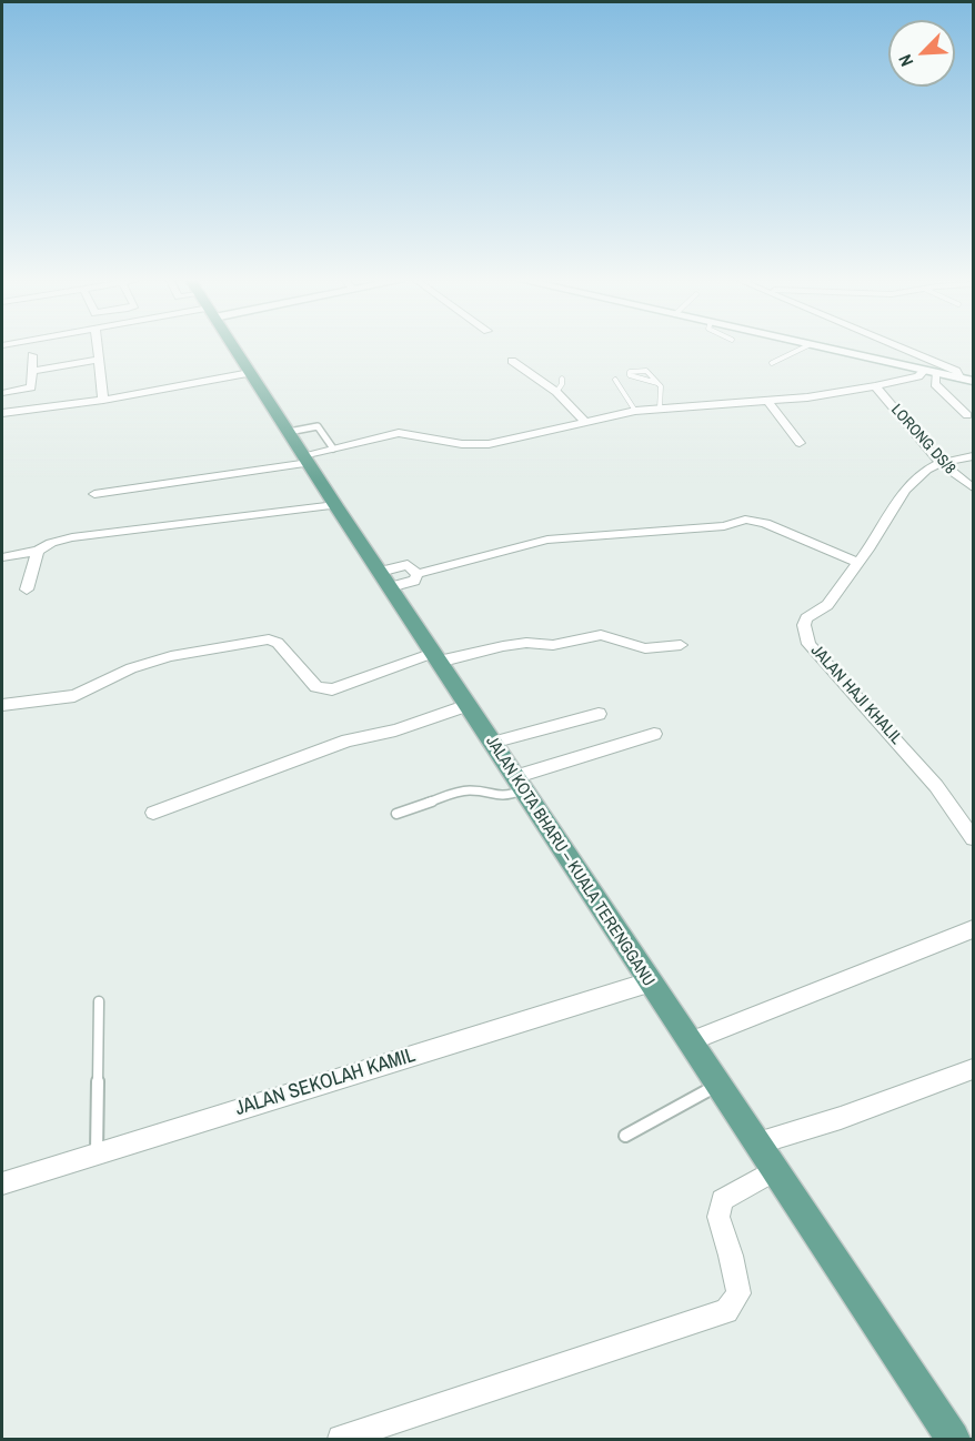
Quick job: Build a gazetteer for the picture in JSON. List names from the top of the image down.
{
  "streets": {
    "main road": ["JALAN KOTA BHARU – KUALA TERENGGANU"],
    "street": ["LORONG DS/8", "JALAN HAJI KHALIL", "JALAN SEKOLAH KAMIL"]
  },
  "crossings": [
    ["LORONG DS/8", "JALAN HAJI KHALIL"],
    ["JALAN KOTA BHARU – KUALA TERENGGANU", "JALAN SEKOLAH KAMIL"]
  ],
  "north": "bottom left"
}
